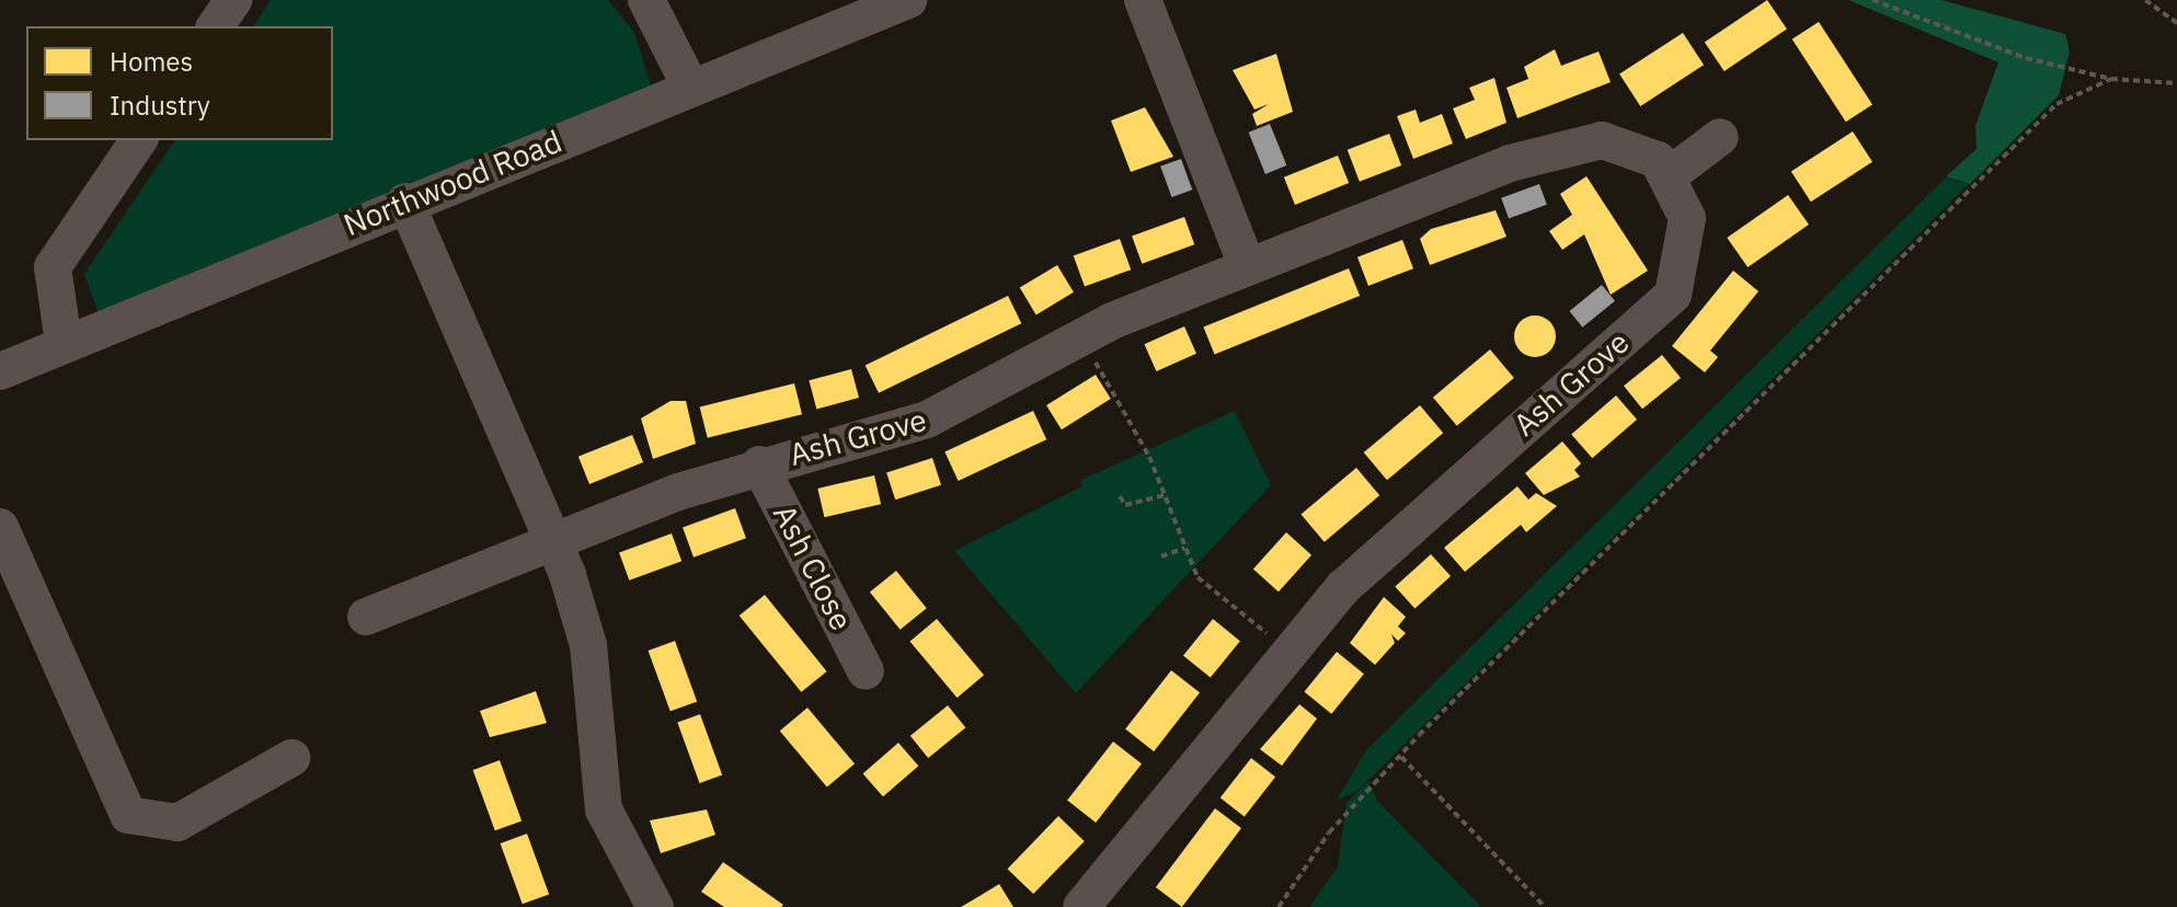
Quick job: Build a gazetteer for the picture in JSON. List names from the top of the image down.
{
  "streets": {
    "street": ["Northwood Road", "Ash Grove", "Ash Close"]
  },
  "crossings": [
    ["Ash Grove", "Ash Close"]
  ],
  "legend": ["Homes", "Industry"]
}
